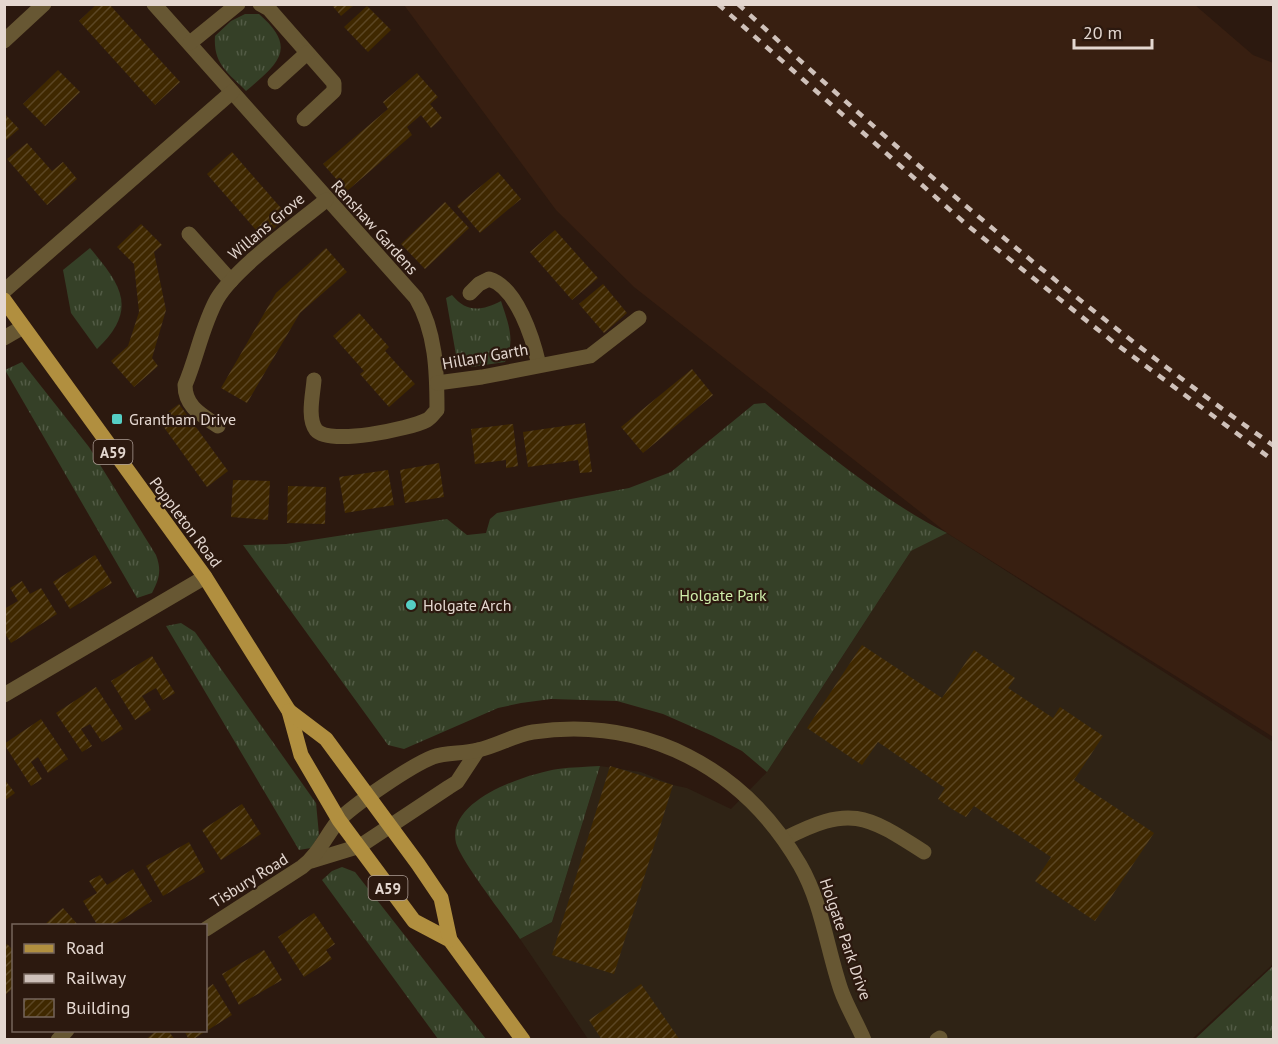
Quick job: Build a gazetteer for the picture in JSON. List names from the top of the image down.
{
  "streets": {
    "main road": ["A59", "Poppleton Road"],
    "street": [
      "Willans Grove",
      "Renshaw Gardens",
      "Hillary Garth",
      "Tisbury Road",
      "Holgate Park Drive"
    ]
  },
  "crossings": [
    ["Willans Grove", "Renshaw Gardens"],
    ["Renshaw Gardens", "Hillary Garth"],
    ["Poppleton Road", "Tisbury Road"],
    ["Poppleton Road", "Holgate Park Drive"],
    ["Tisbury Road", "Holgate Park Drive"]
  ],
  "parks": ["Holgate Park"],
  "places": {
    "transit": ["Grantham Drive"],
    "other": ["Holgate Arch"]
  },
  "legend": ["Road", "Railway", "Building"],
  "scale_bar": "20 m"
}
